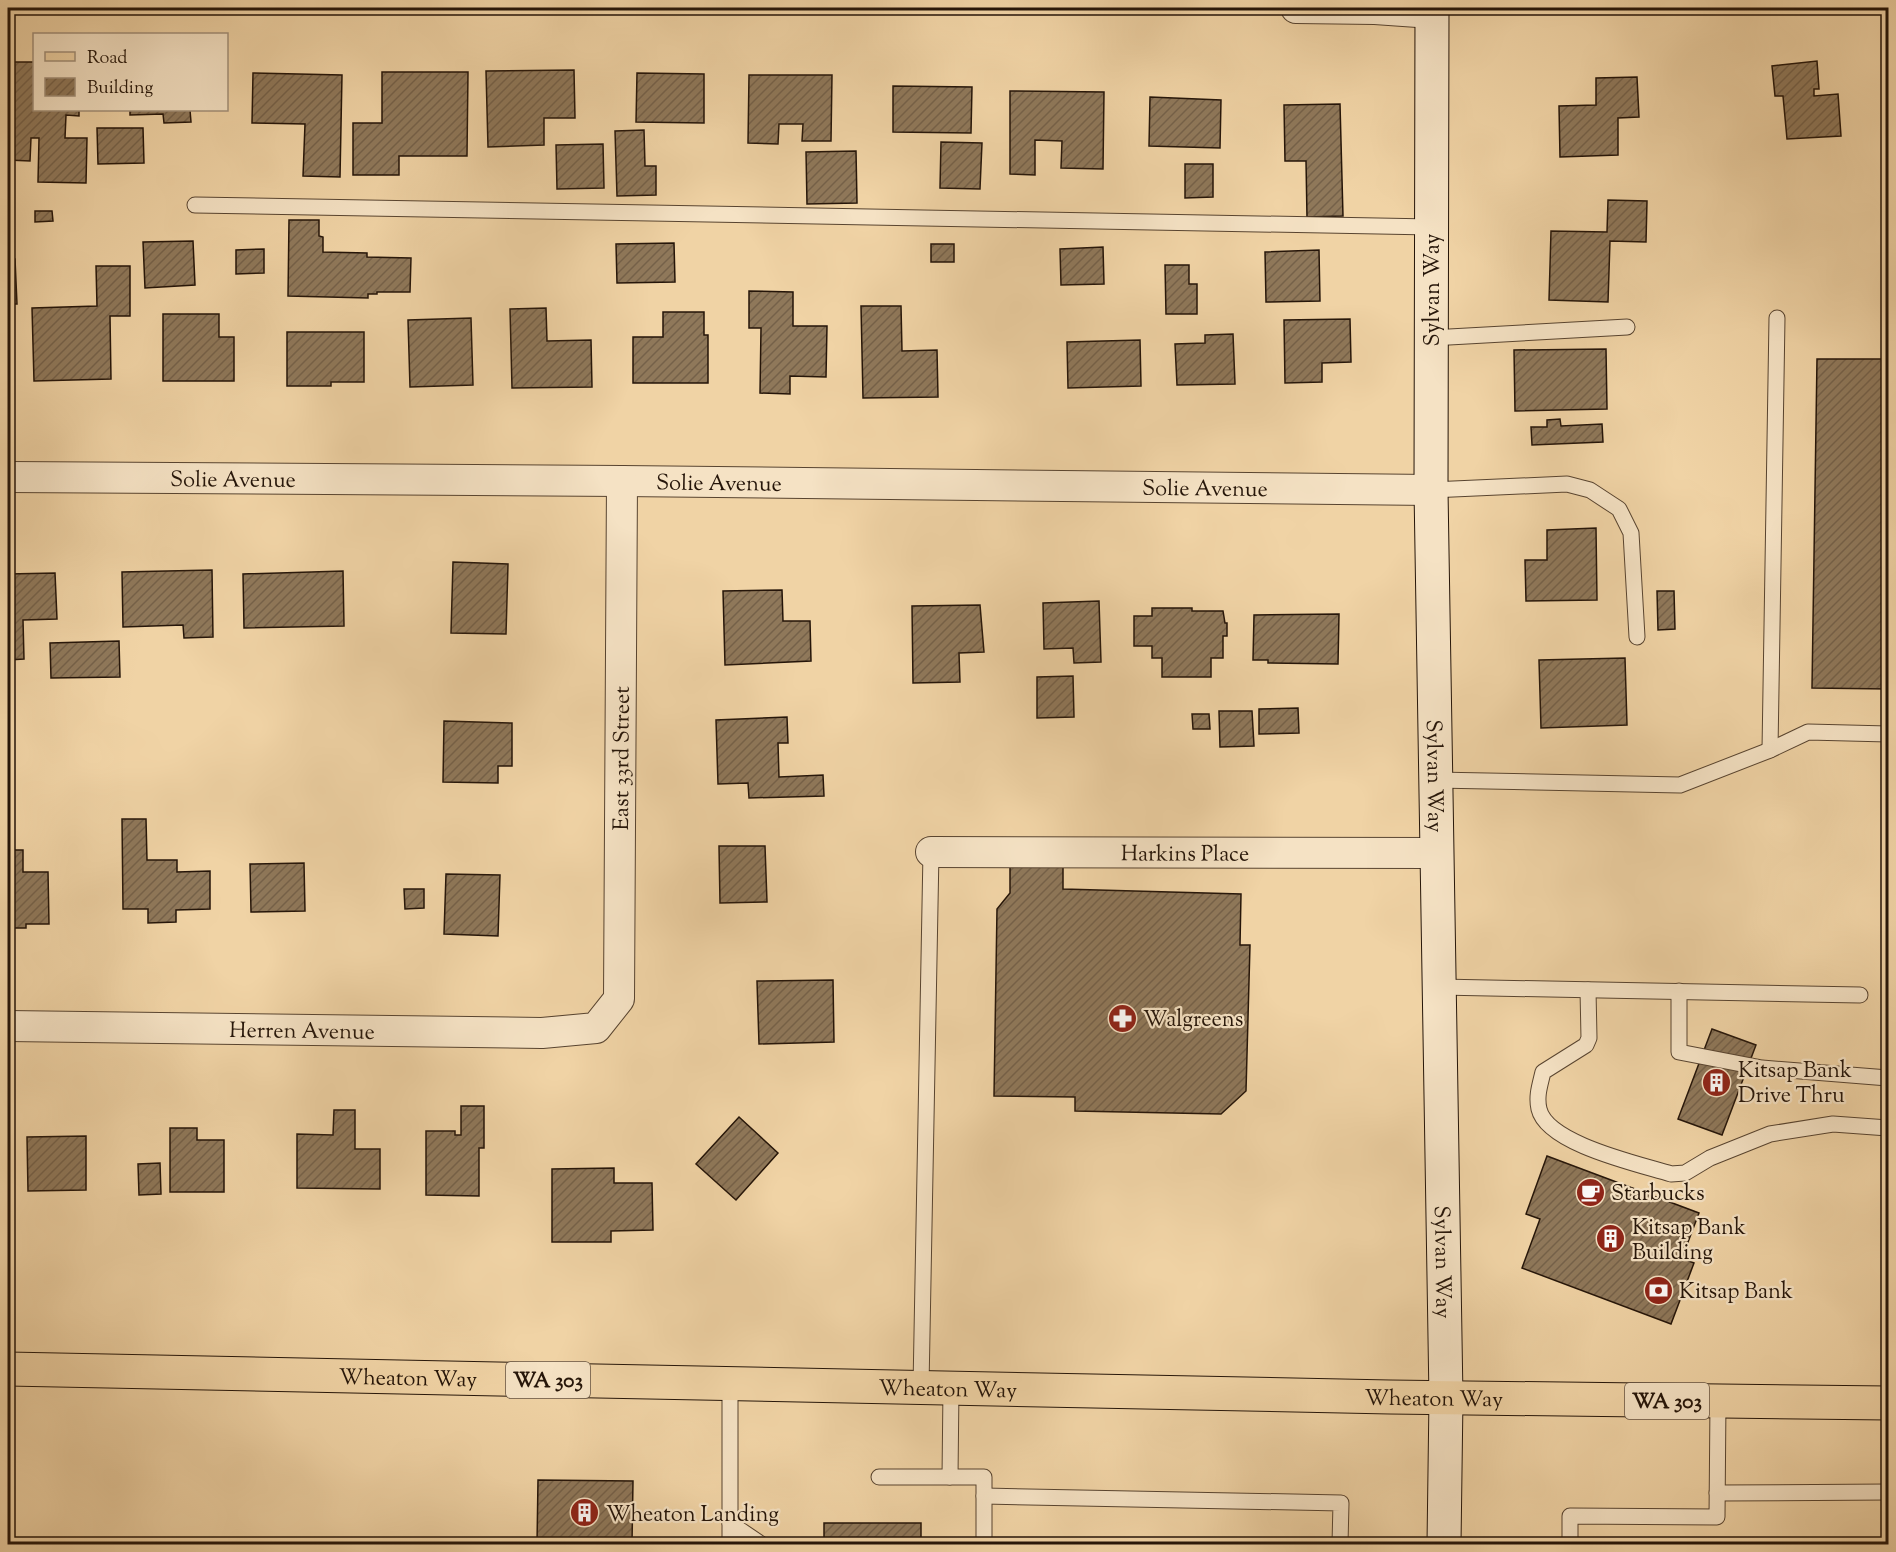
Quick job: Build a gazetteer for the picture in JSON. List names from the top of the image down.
{
  "streets": {
    "main road": ["Sylvan Way", "Wheaton Way", "WA 303"],
    "street": [
      "Solie Avenue",
      "East 33rd Street",
      "Harkins Place",
      "Herren Avenue"
    ]
  },
  "crossings": [
    ["Sylvan Way", "Solie Avenue"],
    ["Sylvan Way", "Harkins Place"],
    ["Sylvan Way", "Wheaton Way"],
    ["Solie Avenue", "East 33rd Street"],
    ["East 33rd Street", "Herren Avenue"]
  ],
  "places": {
    "pharmacy": ["Walgreens"],
    "building": ["Kitsap Bank Drive Thru", "Kitsap Bank Building", "Wheaton Landing"],
    "cafe": ["Starbucks"],
    "bank": ["Kitsap Bank"]
  },
  "legend": ["Road", "Building"]
}
